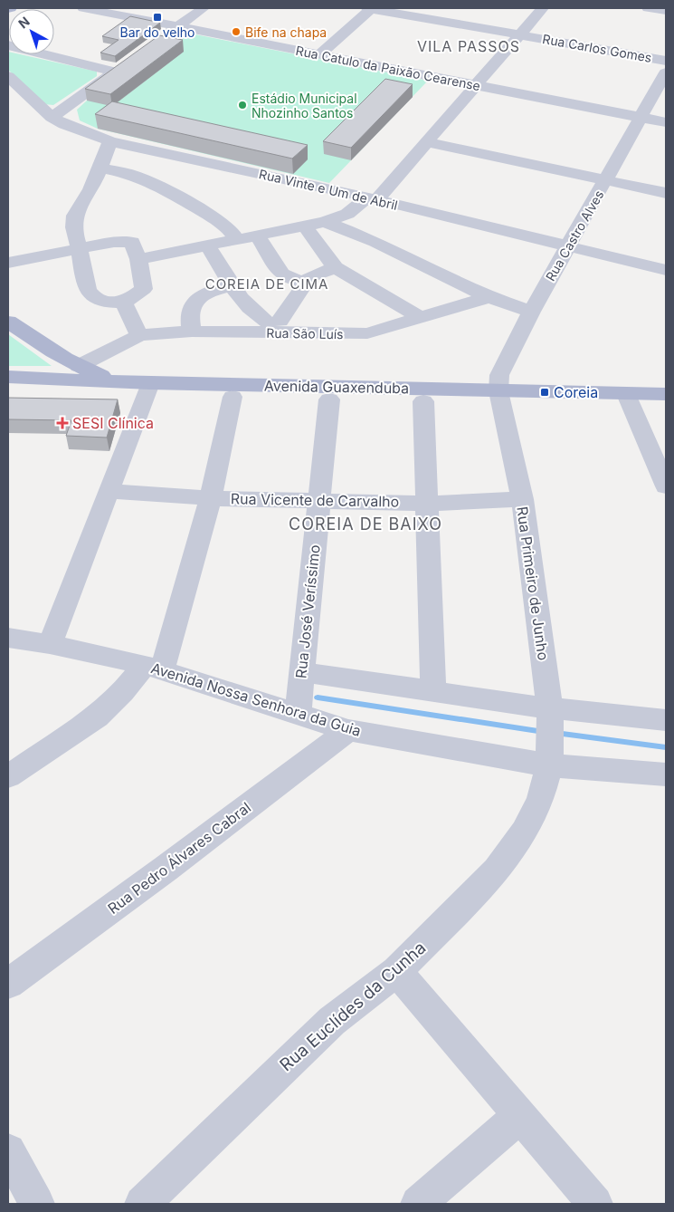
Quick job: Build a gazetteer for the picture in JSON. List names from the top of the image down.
{
  "streets": {
    "main road": ["Avenida Guaxenduba"],
    "street": [
      "Rua Carlos Gomes",
      "Rua Catulo da Paixão Cearense",
      "Rua Vinte e Um de Abril",
      "Rua Castro Alves",
      "Rua São Luís",
      "Rua Vicente de Carvalho",
      "Rua Primeiro de Junho",
      "Rua José Veríssimo",
      "Avenida Nossa Senhora da Guia",
      "Rua Pedro Álvares Cabral",
      "Rua Euclídes da Cunha"
    ]
  },
  "crossings": [
    ["Rua Catulo da Paixão Cearense", "Rua Castro Alves"],
    ["Rua Vinte e Um de Abril", "Rua Castro Alves"],
    ["Rua Castro Alves", "Avenida Guaxenduba"],
    ["Rua Castro Alves", "Rua Primeiro de Junho"],
    ["Avenida Guaxenduba", "Rua Primeiro de Junho"],
    ["Avenida Guaxenduba", "Rua José Veríssimo"],
    ["Rua Vicente de Carvalho", "Rua Primeiro de Junho"],
    ["Rua Vicente de Carvalho", "Rua José Veríssimo"],
    ["Rua Primeiro de Junho", "Avenida Nossa Senhora da Guia"],
    ["Rua Primeiro de Junho", "Rua Euclídes da Cunha"],
    ["Rua José Veríssimo", "Avenida Nossa Senhora da Guia"],
    ["Avenida Nossa Senhora da Guia", "Rua Pedro Álvares Cabral"],
    ["Avenida Nossa Senhora da Guia", "Rua Euclídes da Cunha"]
  ],
  "districts": ["VILA PASSOS", "COREIA DE CIMA", "COREIA DE BAIXO"],
  "places": {
    "transit": ["Bar do velho", "Coreia"],
    "other": ["Bife na chapa", "Estádio Municipal Nhozinho Santos"],
    "health": ["SESI Clínica"]
  },
  "north": "top left"
}
